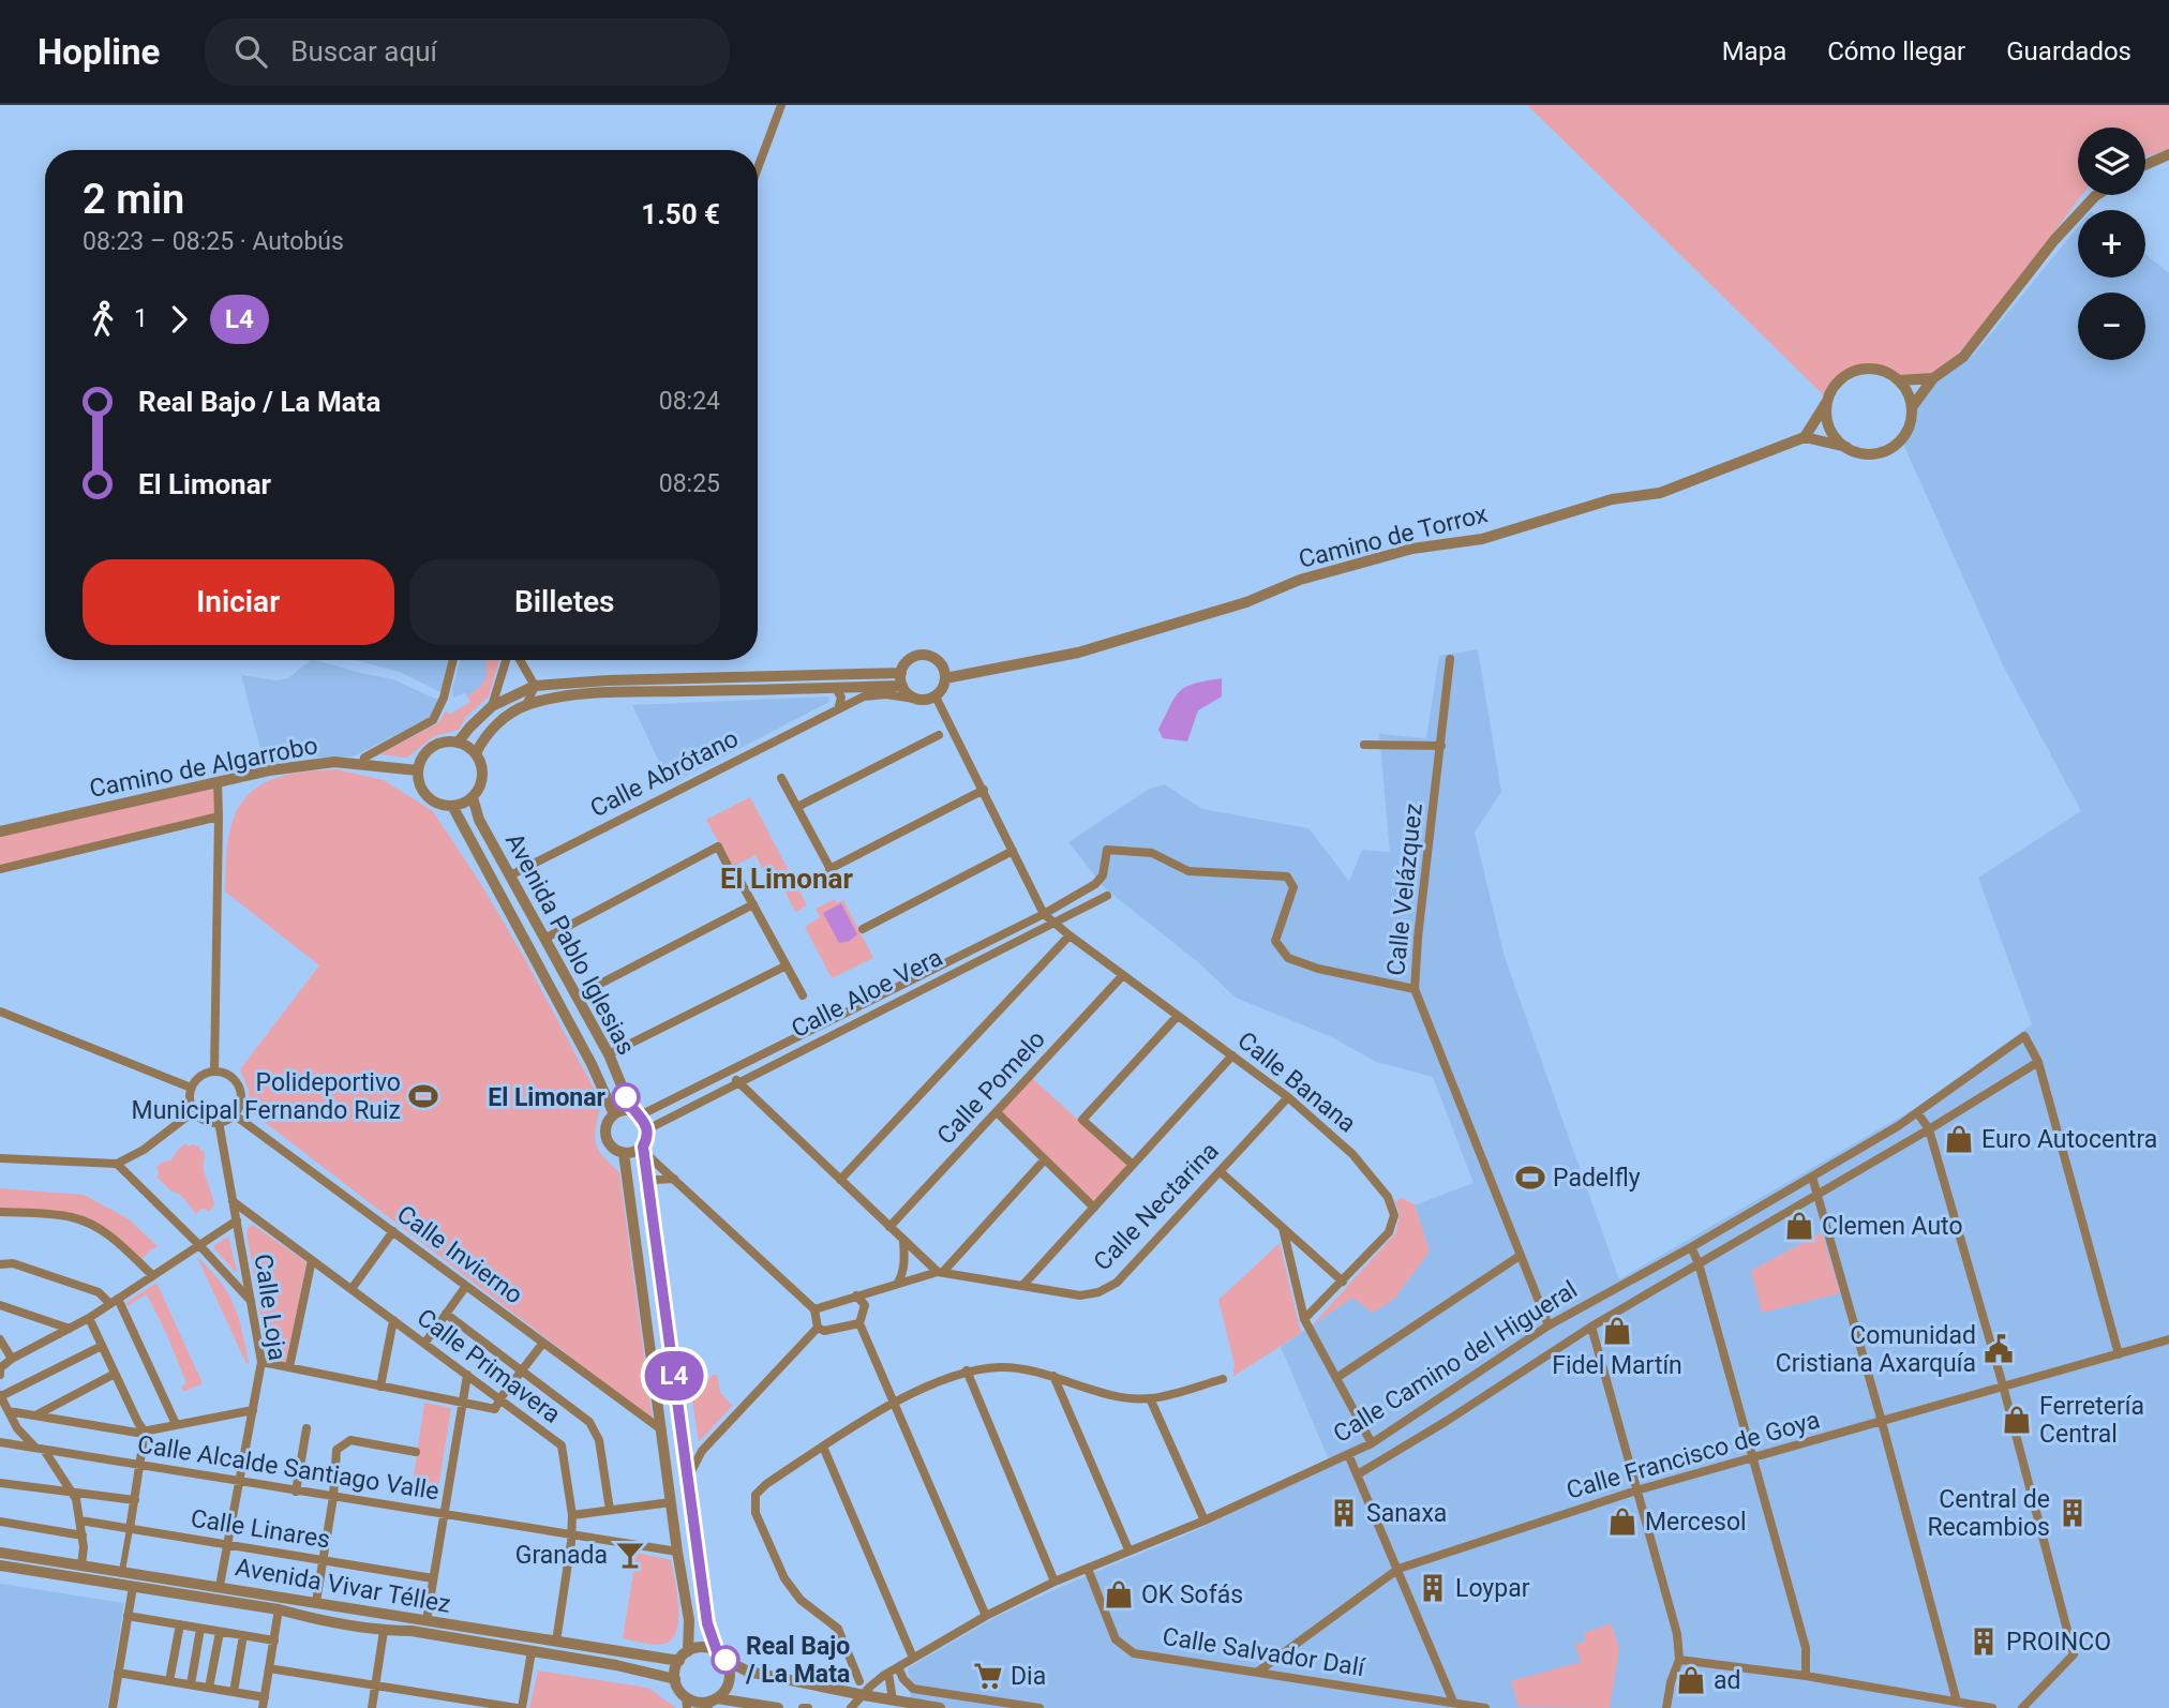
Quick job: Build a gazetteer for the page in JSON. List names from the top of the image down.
{
  "streets": {
    "street": [
      "Camino de Torrox",
      "Camino de Algarrobo",
      "Calle Abrótano",
      "Calle Velázquez",
      "Avenida Pablo Iglesias",
      "Calle Aloe Vera",
      "Calle Banana",
      "Calle Pomelo",
      "Calle Nectarina",
      "Calle Invierno",
      "Calle Loja",
      "Calle Camino del Higueral",
      "Calle Primavera",
      "Calle Francisco de Goya",
      "Calle Alcalde Santiago Valle",
      "Calle Linares",
      "Avenida Vivar Téllez",
      "Calle Salvador Dalí"
    ]
  },
  "crossings": [
    ["Camino de Torrox", "Calle Abrótano"],
    ["Camino de Algarrobo", "Avenida Pablo Iglesias"],
    ["Calle Abrótano", "Avenida Pablo Iglesias"],
    ["Calle Velázquez", "Calle Aloe Vera"],
    ["Calle Velázquez", "Calle Camino del Higueral"],
    ["Avenida Pablo Iglesias", "Calle Aloe Vera"],
    ["Calle Aloe Vera", "Calle Banana"],
    ["Calle Banana", "Calle Pomelo"],
    ["Calle Banana", "Calle Nectarina"],
    ["Calle Invierno", "Calle Loja"],
    ["Calle Loja", "Calle Primavera"],
    ["Calle Loja", "Calle Alcalde Santiago Valle"],
    ["Calle Loja", "Calle Linares"],
    ["Calle Loja", "Avenida Vivar Téllez"],
    ["Calle Camino del Higueral", "Calle Salvador Dalí"],
    ["Calle Primavera", "Calle Alcalde Santiago Valle"],
    ["Calle Primavera", "Avenida Vivar Téllez"],
    ["Calle Francisco de Goya", "Calle Salvador Dalí"]
  ],
  "districts": ["El Limonar"],
  "places": {
    "sports": ["Polideportivo Municipal Fernando Ruiz", "Padelfly"],
    "other": ["El Limonar", "Real Bajo / La Mata"],
    "shop": [
      "Euro Autocentra",
      "Clemen Auto",
      "Fidel Martín",
      "Ferretería Central",
      "Mercesol",
      "OK Sofás",
      "ad"
    ],
    "public building": ["Comunidad Cristiana Axarquía"],
    "building": [
      "Sanaxa",
      "Central de Recambios",
      "Loypar",
      "PROINCO"
    ],
    "bar": ["Granada"],
    "supermarket": ["Dia"]
  },
  "lines": ["bus line L4"],
  "page": {
    "header": "Hopline",
    "search": "Buscar aquí",
    "nav": ["Mapa", "Cómo llegar", "Guardados"],
    "on_map": "L4",
    "map_buttons": ["+", "−"],
    "heading": ["2 min", "08:23 – 08:25 · Autobús", "1.50 €"],
    "legs": ["1", "L4"],
    "list": [
      {
        "name": "Real Bajo / La Mata",
        "value": "08:24"
      },
      {
        "name": "El Limonar",
        "value": "08:25"
      }
    ],
    "buttons": ["Iniciar", "Billetes"]
  }
}
